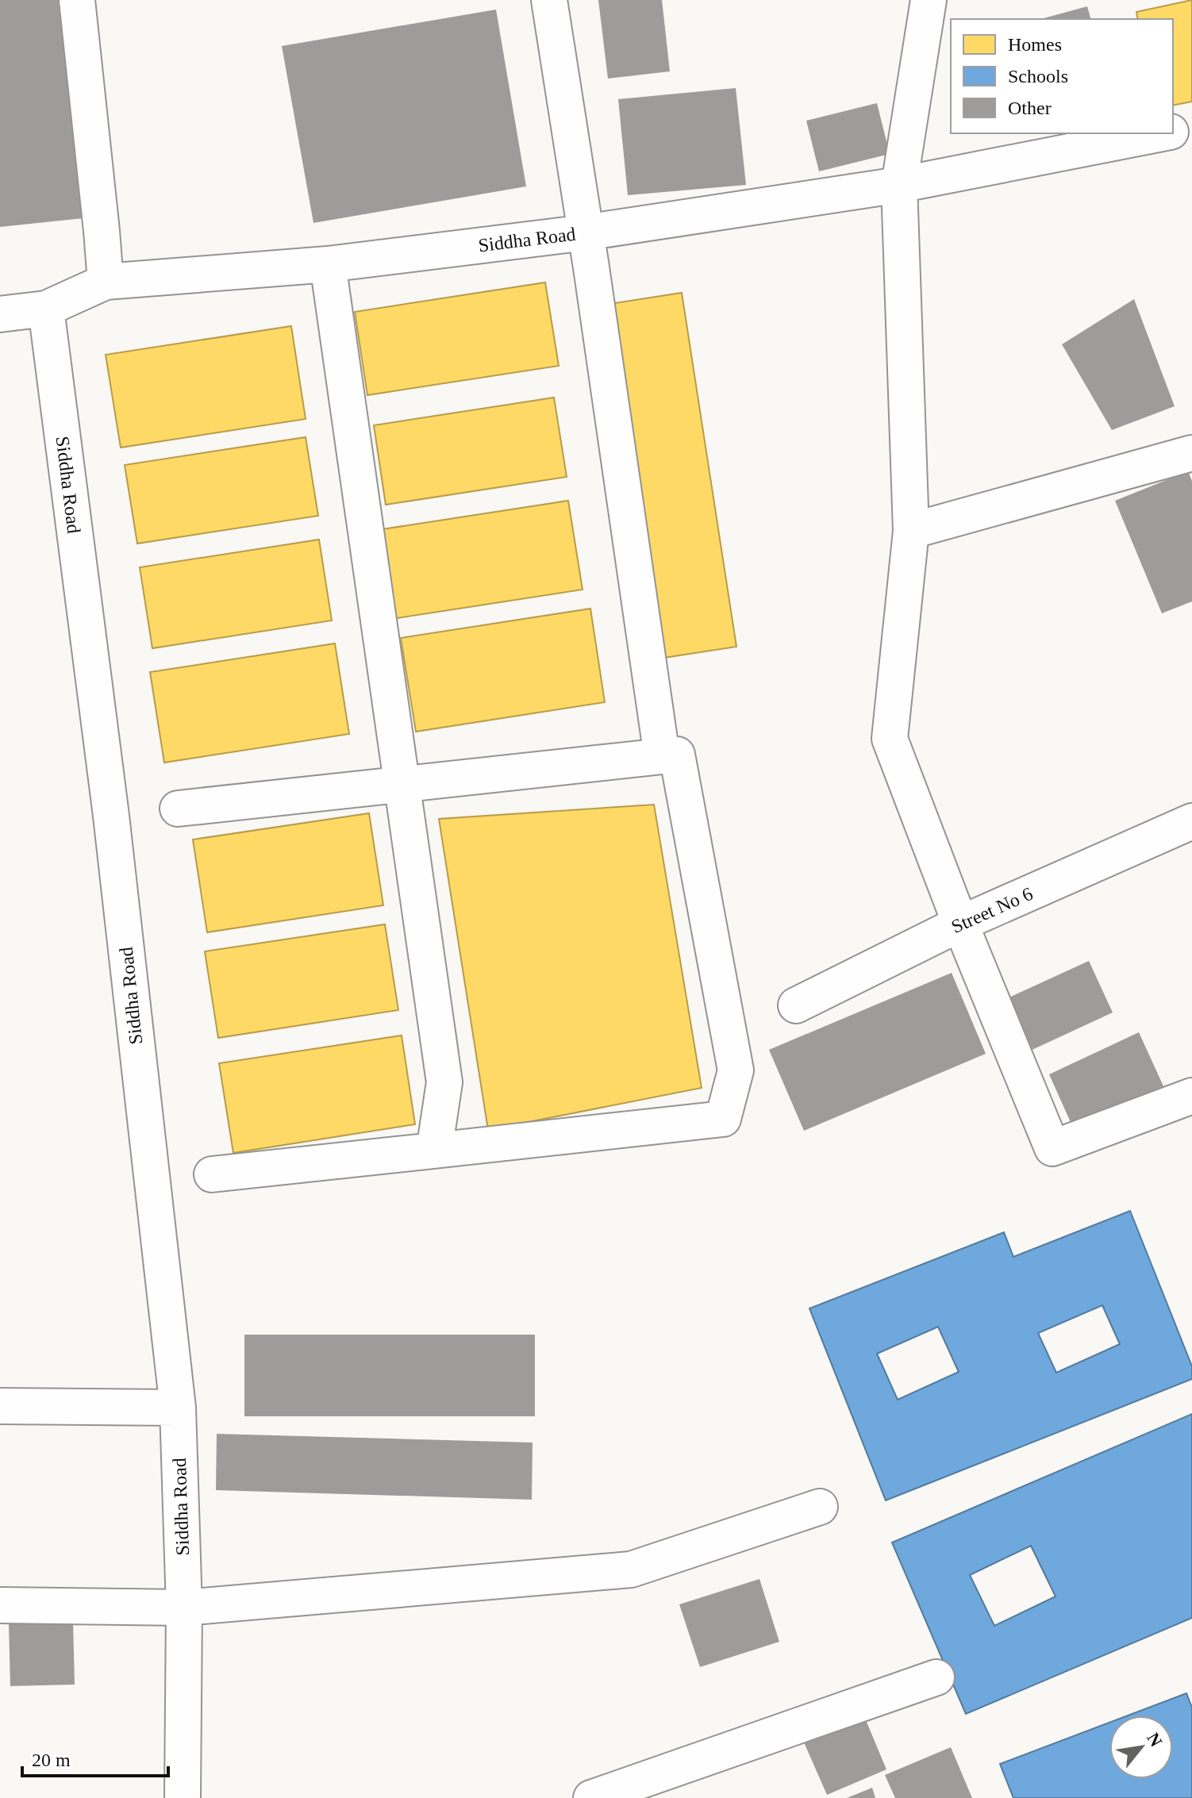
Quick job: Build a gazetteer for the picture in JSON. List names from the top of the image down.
{
  "streets": {
    "street": ["Siddha Road", "Street No 6"]
  },
  "legend": ["Homes", "Schools", "Other"],
  "scale_bar": "20 m",
  "north": "top right"
}
